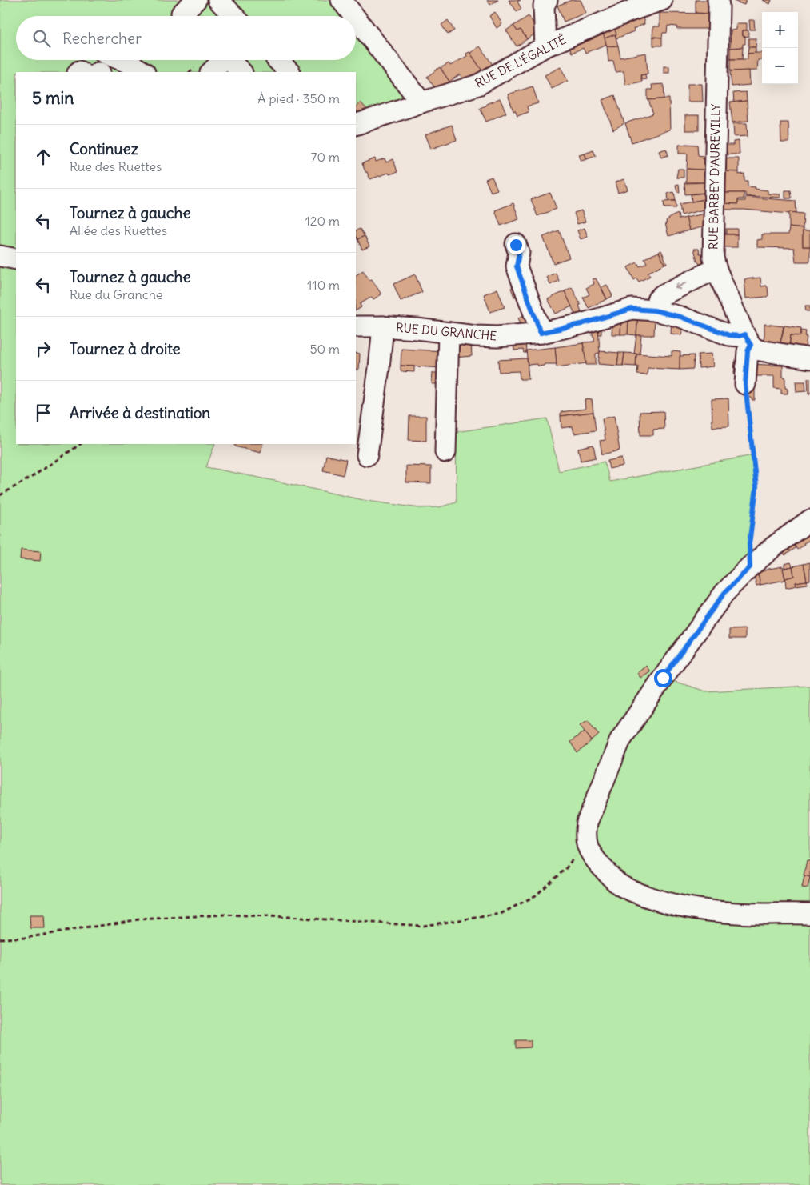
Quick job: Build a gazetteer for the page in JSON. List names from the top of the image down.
{
  "streets": {
    "street": ["RUE DE L'ÉGALITÉ", "RUE BARBEY D'AUREVILLY", "RUE DU GRANCHE"]
  },
  "crossings": [
    ["RUE BARBEY D'AUREVILLY", "RUE DU GRANCHE"]
  ],
  "page": {
    "map_buttons": ["+", "−"],
    "search": "Rechercher",
    "heading": ["5 min", "À pied · 350 m"],
    "list": [
      ["Continuez", "Rue des Ruettes", "70 m"],
      ["Tournez à gauche", "Allée des Ruettes", "120 m"],
      ["Tournez à gauche", "Rue du Granche", "110 m"],
      ["Tournez à droite", "50 m"],
      "Arrivée à destination"
    ]
  }
}
